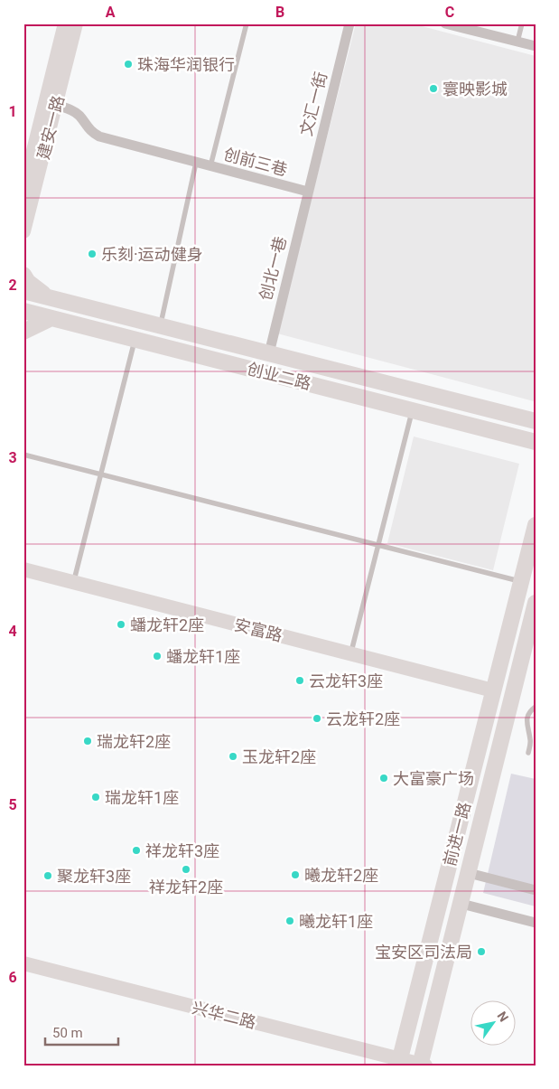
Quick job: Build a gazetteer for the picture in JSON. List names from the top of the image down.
{
  "streets": {
    "main road": [
      "建安一路",
      "创业二路",
      "安富路",
      "前进一路",
      "兴华二路"
    ],
    "street": ["文汇一街", "创前三巷", "创北一巷"]
  },
  "crossings": [
    ["文汇一街", "创前三巷"],
    ["文汇一街", "创北一巷"],
    ["建安一路", "创前三巷"],
    ["创前三巷", "创北一巷"],
    ["创北一巷", "创业二路"],
    ["安富路", "前进一路"],
    ["前进一路", "兴华二路"]
  ],
  "places": [
    "珠海华润银行",
    "寰映影城",
    "乐刻·运动健身",
    "蟠龙轩2座",
    "蟠龙轩1座",
    "云龙轩3座",
    "云龙轩2座",
    "瑞龙轩2座",
    "玉龙轩2座",
    "大富豪广场",
    "瑞龙轩1座",
    "祥龙轩3座",
    "祥龙轩2座",
    "曦龙轩2座",
    "聚龙轩3座",
    "曦龙轩1座",
    "宝安区司法局"
  ],
  "scale_bar": "50 m",
  "north": "top right",
  "grid": {
    "columns": ["A", "B", "C"],
    "rows": [
      "1",
      "2",
      "3",
      "4",
      "5",
      "6"
    ]
  }
}
